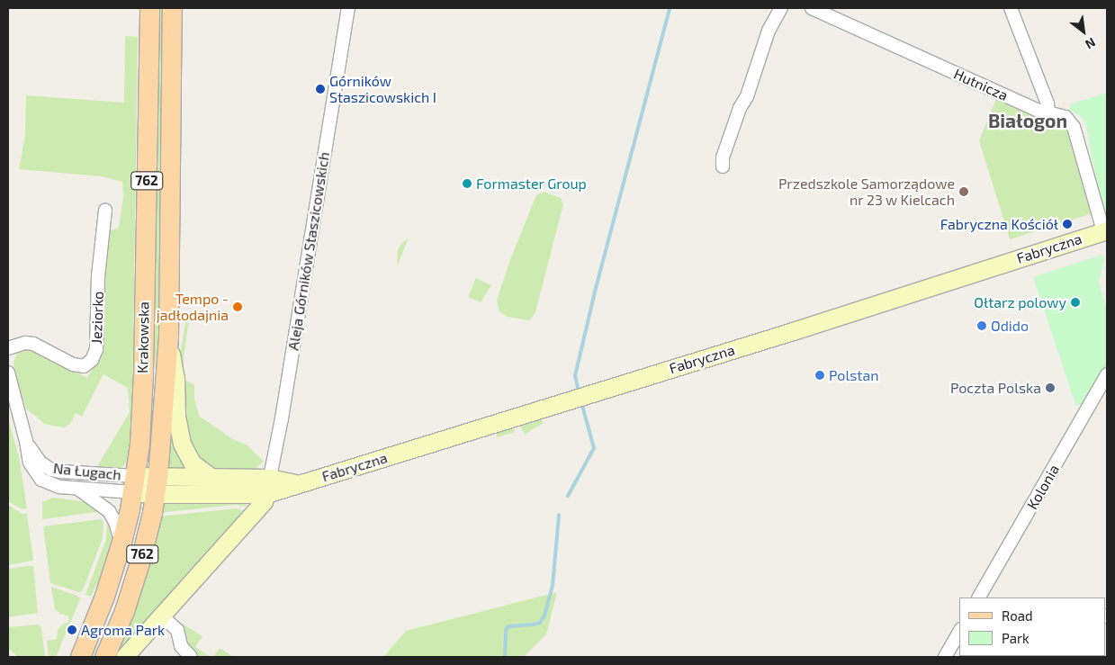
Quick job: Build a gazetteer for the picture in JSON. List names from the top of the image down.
{
  "streets": {
    "main road": ["762", "Fabryczna", "Krakowska"],
    "street": [
      "Hutnicza",
      "Aleja Górników Staszicowskich",
      "Jeziorko",
      "Na Ługach",
      "Kolonia"
    ]
  },
  "crossings": [
    ["Hutnicza", "Fabryczna"],
    ["Fabryczna", "Aleja Górników Staszicowskich"],
    ["Fabryczna", "Krakowska"],
    ["Fabryczna", "Na Ługach"],
    ["Krakowska", "Na Ługach"]
  ],
  "districts": ["Białogon"],
  "places": [
    "Górników Staszicowskich I",
    "Formaster Group",
    "Przedszkole Samorządowe nr 23 w Kielcach",
    "Fabryczna Kościół",
    "Ołtarz polowy",
    "Tempo - jadłodajnia",
    "Odido",
    "Polstan",
    "Poczta Polska",
    "Agroma Park"
  ],
  "legend": ["Road", "Park"],
  "north": "bottom right"
}
